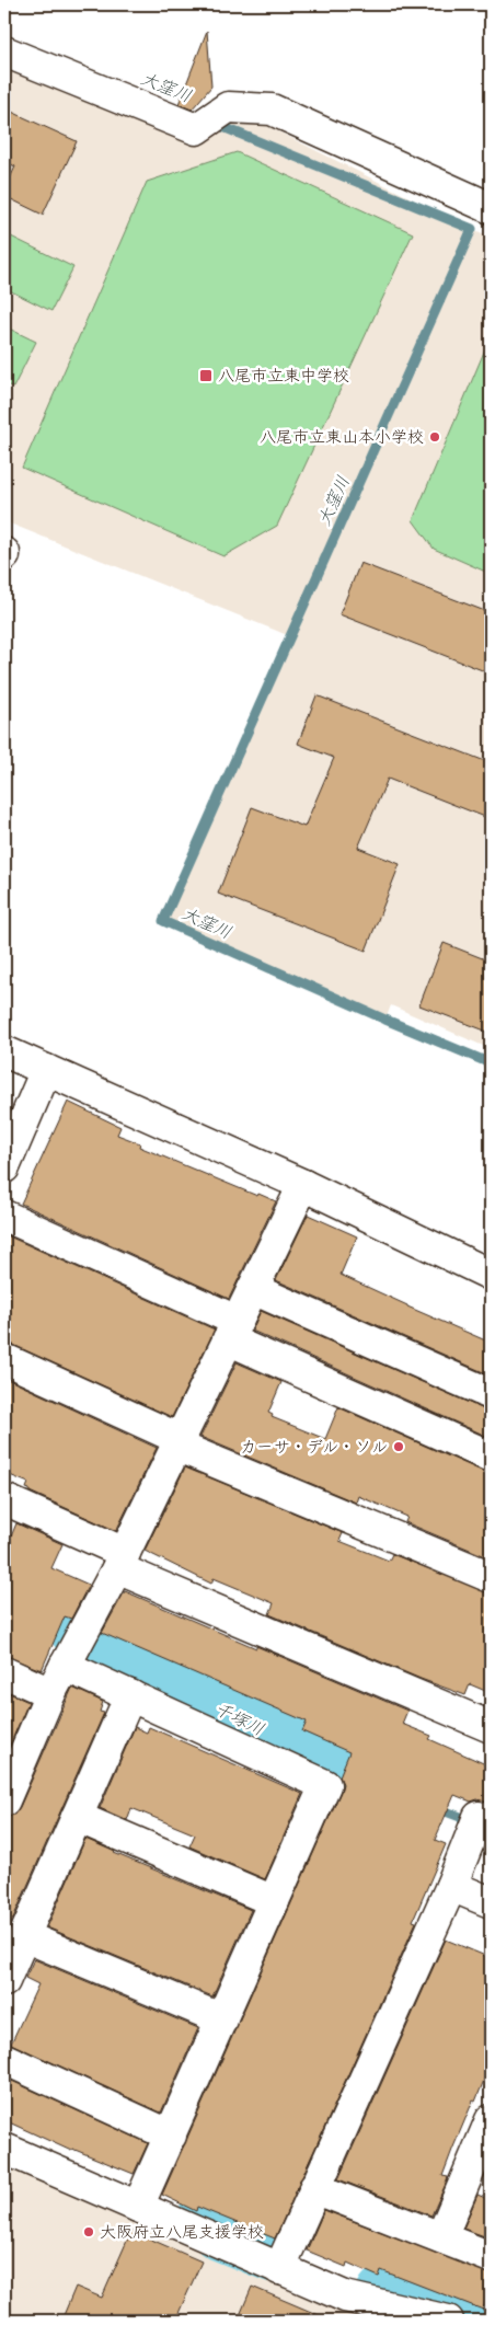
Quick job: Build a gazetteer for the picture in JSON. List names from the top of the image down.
{
  "water": ["大窪川", "千塚川"],
  "places": {
    "transit": ["八尾市立東中学校"],
    "other": ["八尾市立東山本小学校", "カーサ・デル・ソル", "大阪府立八尾支援学校"]
  }
}
